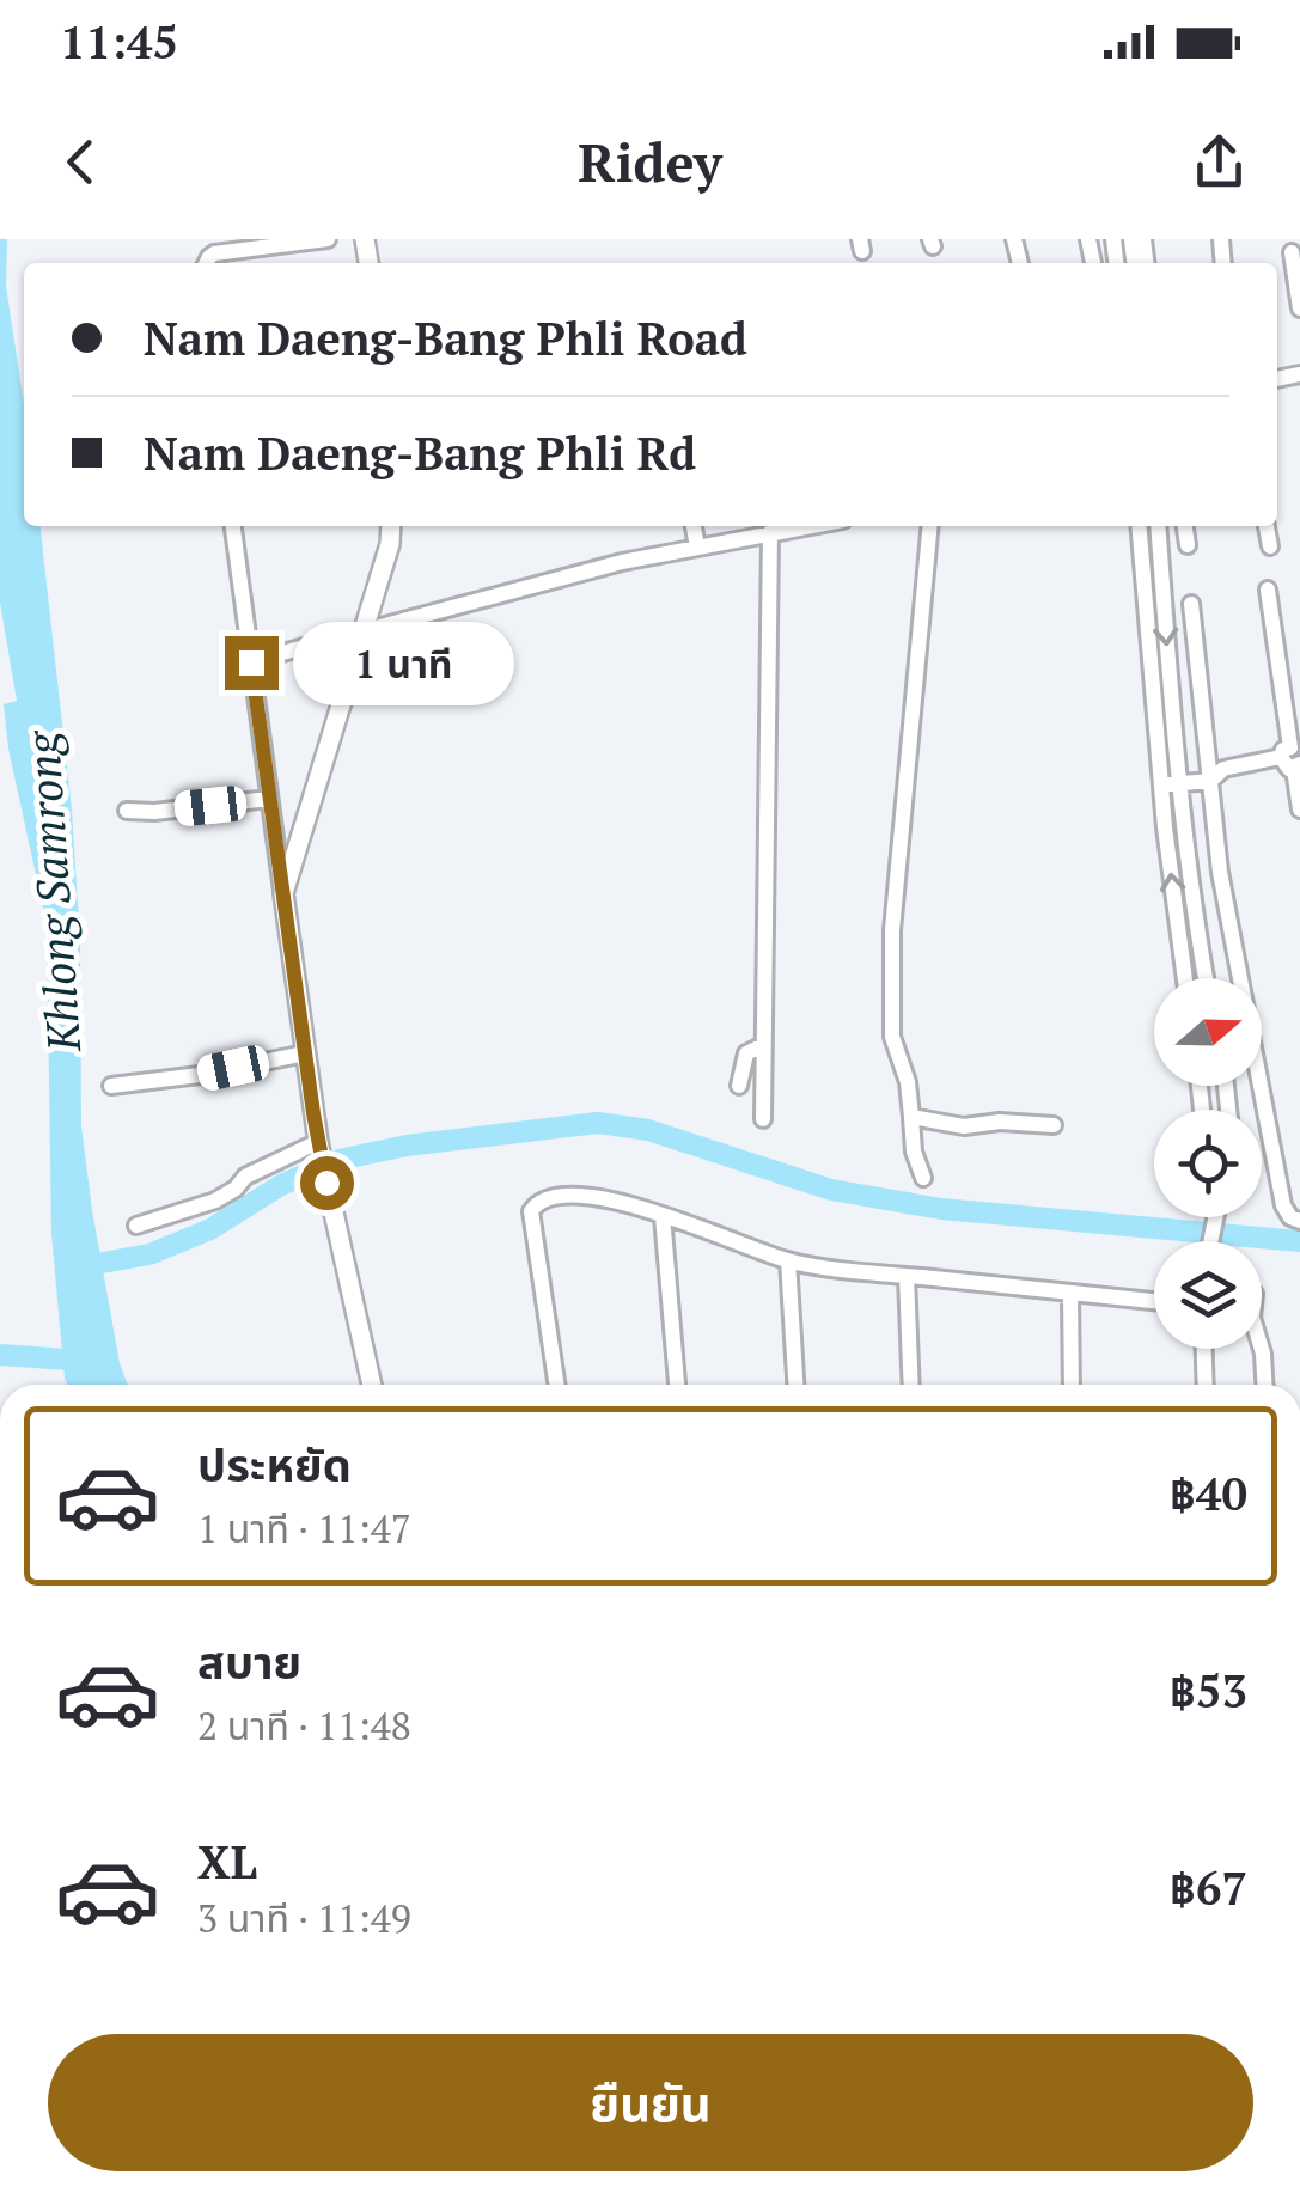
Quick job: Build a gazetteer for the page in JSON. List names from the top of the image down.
{
  "water": ["Khlong Samrong"],
  "north": "right",
  "page": {
    "status": "11:45",
    "header": "Ridey",
    "banner": ["Nam Daeng-Bang Phli Road", "Nam Daeng-Bang Phli Rd"],
    "bubble": "1 นาที",
    "list": [
      {
        "name": "ประหยัด",
        "note": "1 นาที · 11:47",
        "value": "฿40"
      },
      {
        "name": "สบาย",
        "note": "2 นาที · 11:48",
        "value": "฿53"
      },
      {
        "name": "XL",
        "note": "3 นาที · 11:49",
        "value": "฿67"
      }
    ],
    "buttons": "ยืนยัน"
  }
}
